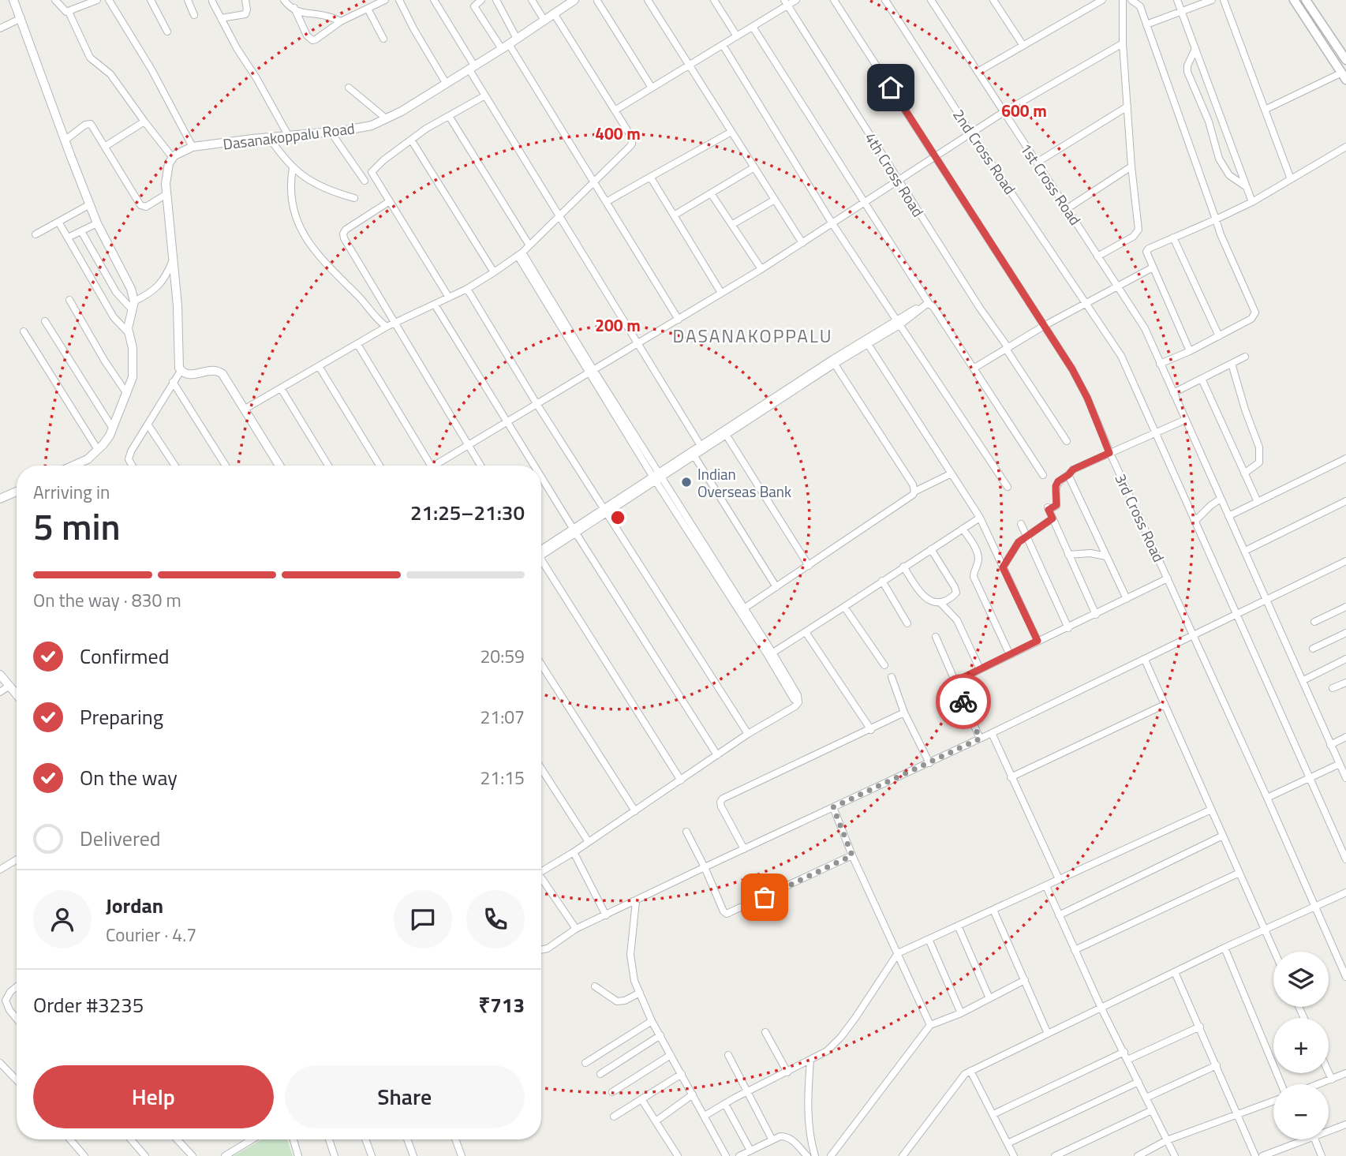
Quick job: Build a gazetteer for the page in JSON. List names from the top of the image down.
{
  "streets": {
    "street": [
      "Dasanakoppalu Road",
      "2nd Cross Road",
      "4th Cross Road",
      "1st Cross Road",
      "3rd Cross Road"
    ]
  },
  "districts": ["DASANAKOPPALU"],
  "places": ["Indian Overseas Bank"],
  "page": {
    "heading": ["5 min", "Arriving in", "21:25–21:30"],
    "panel": [
      "Jordan",
      "Courier · 4.7",
      "Order #3235",
      "₹713"
    ],
    "bar": "On the way · 830 m",
    "list": [
      ["Confirmed", "20:59"],
      ["Preparing", "21:07"],
      ["On the way", "21:15"],
      "Delivered"
    ],
    "map_buttons": ["+", "−"],
    "buttons": ["Help", "Share"]
  },
  "rings": ["600 m", "400 m", "200 m"]
}
